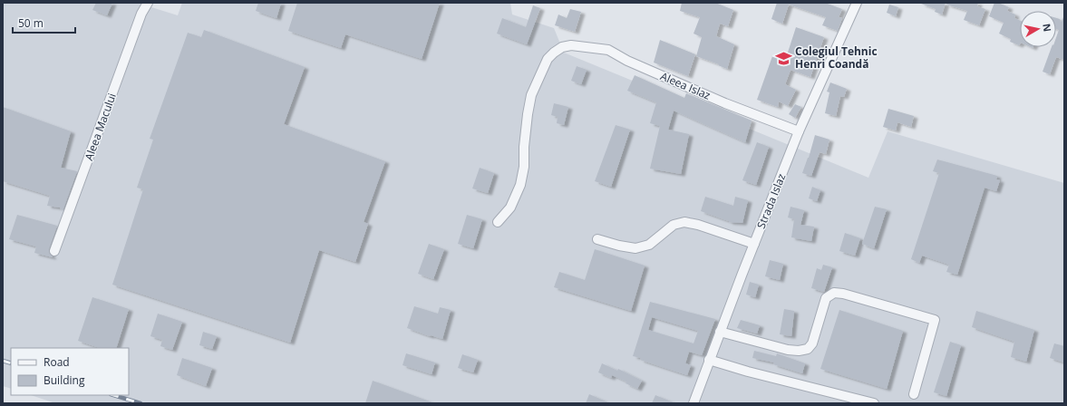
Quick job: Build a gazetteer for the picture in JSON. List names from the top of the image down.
{
  "streets": {
    "street": ["Aleea Islaz", "Aleea Macului", "Strada Islaz"]
  },
  "crossings": [
    ["Aleea Islaz", "Strada Islaz"]
  ],
  "places": {
    "school or university": ["Colegiul Tehnic Henri Coandă"]
  },
  "legend": ["Road", "Building"],
  "scale_bar": "50 m",
  "north": "right"
}
